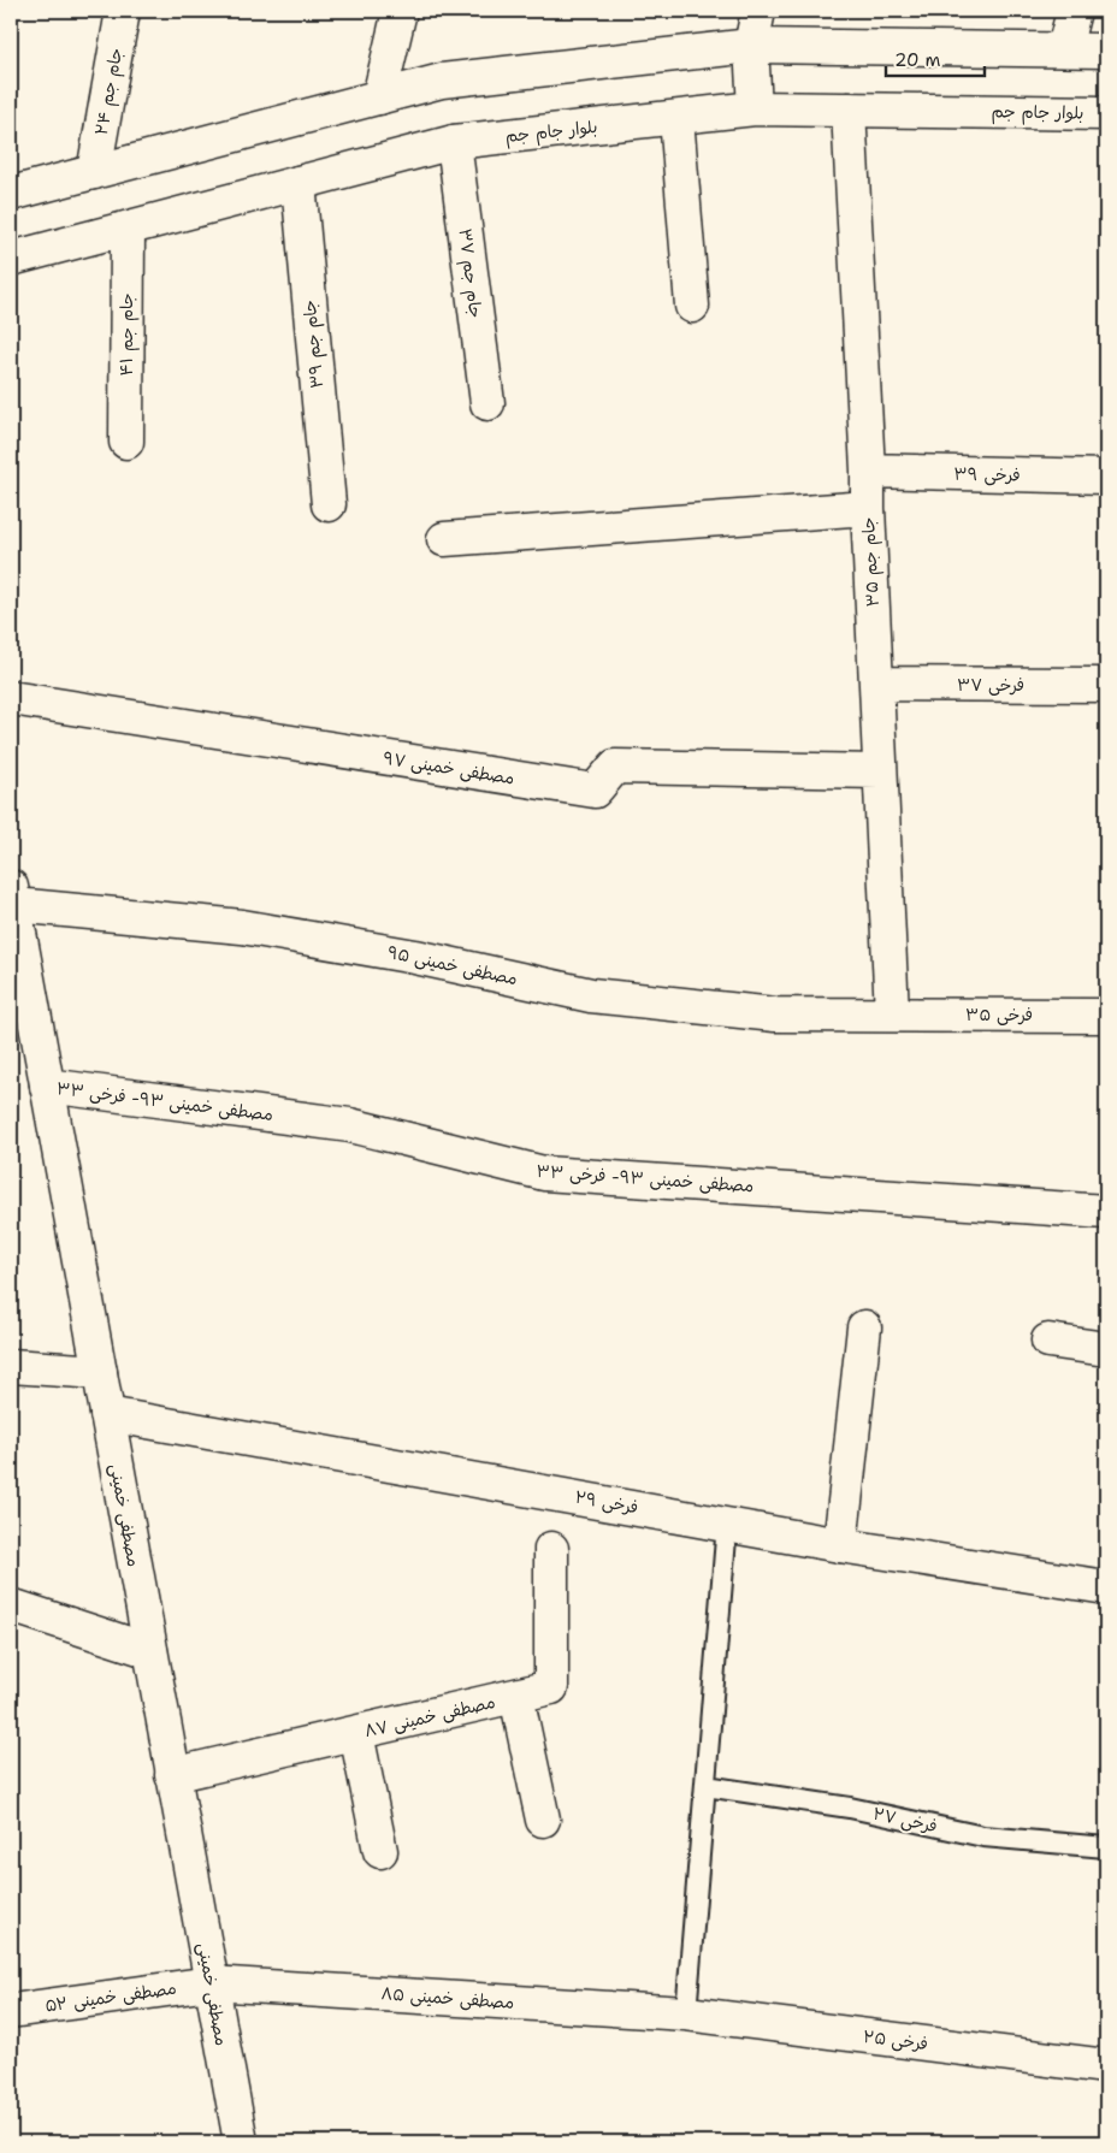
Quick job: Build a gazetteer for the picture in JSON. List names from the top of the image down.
{
  "streets": {
    "street": [
      "جام جم ۲۴",
      "بلوار جام جم",
      "جام جم ۳۷",
      "جام جم ۴۱",
      "جام جم ۳۹",
      "فرخی ۳۹",
      "جام جم ۳۵",
      "فرخی ۳۷",
      "مصطفی خمینی ۹۷",
      "مصطفی خمینی ۹۵",
      "فرخی ۳۵",
      "مصطفی خمینی ۹۳- فرخی ۳۳",
      "فرخی ۲۹",
      "مصطفی خمینی",
      "مصطفی خمینی ۸۷",
      "مصطفی خمینی ۵۲",
      "مصطفی خمینی ۸۵",
      "فرخی ۲۵"
    ],
    "lane": ["فرخی ۲۷"]
  },
  "crossings": [
    ["بلوار جام جم", "جام جم ۳۷"],
    ["بلوار جام جم", "جام جم ۴۱"],
    ["بلوار جام جم", "جام جم ۳۹"],
    ["بلوار جام جم", "جام جم ۳۵"],
    ["فرخی ۳۹", "جام جم ۳۵"],
    ["جام جم ۳۵", "فرخی ۳۷"],
    ["جام جم ۳۵", "مصطفی خمینی ۹۷"],
    ["جام جم ۳۵", "مصطفی خمینی ۹۵"],
    ["جام جم ۳۵", "فرخی ۳۵"],
    ["مصطفی خمینی ۹۵", "فرخی ۳۵"],
    ["مصطفی خمینی ۹۵", "مصطفی خمینی"],
    ["مصطفی خمینی ۹۳- فرخی ۳۳", "مصطفی خمینی"],
    ["فرخی ۲۹", "مصطفی خمینی"],
    ["مصطفی خمینی", "مصطفی خمینی ۸۷"],
    ["مصطفی خمینی", "مصطفی خمینی ۵۲"],
    ["مصطفی خمینی", "مصطفی خمینی ۸۵"],
    ["مصطفی خمینی ۵۲", "مصطفی خمینی ۸۵"],
    ["مصطفی خمینی ۸۵", "فرخی ۲۵"]
  ],
  "scale_bar": "20 m"
}
